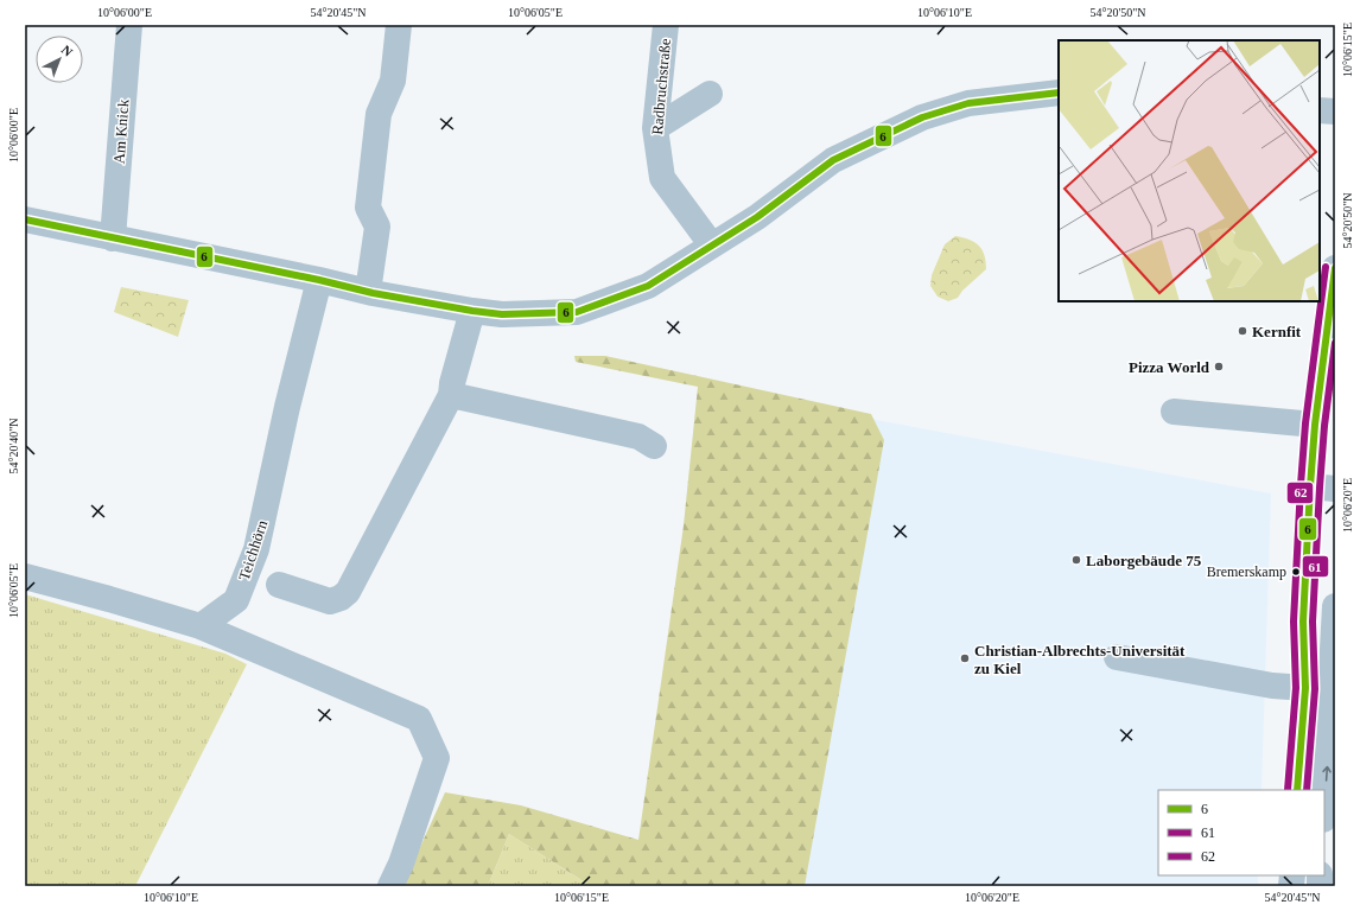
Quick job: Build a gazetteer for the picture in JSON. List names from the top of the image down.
{
  "streets": {
    "street": ["Radbruchstraße", "Am Knick", "Teichhörn"]
  },
  "places": [
    "Kernfit",
    "Pizza World",
    "Laborgebäude 75",
    "Bremerskamp",
    "Christian-Albrechts-Universität zu Kiel"
  ],
  "lines": ["transit line 6", "transit line 62", "transit line 61"],
  "legend": ["6", "61", "62"],
  "north": "top right",
  "coordinates": [
    "10°06'00\"E",
    "54°20'45\"N",
    "10°06'05\"E",
    "10°06'10\"E",
    "54°20'50\"N",
    "10°06'15\"E",
    "54°20'40\"N",
    "10°06'20\"E"
  ]
}
